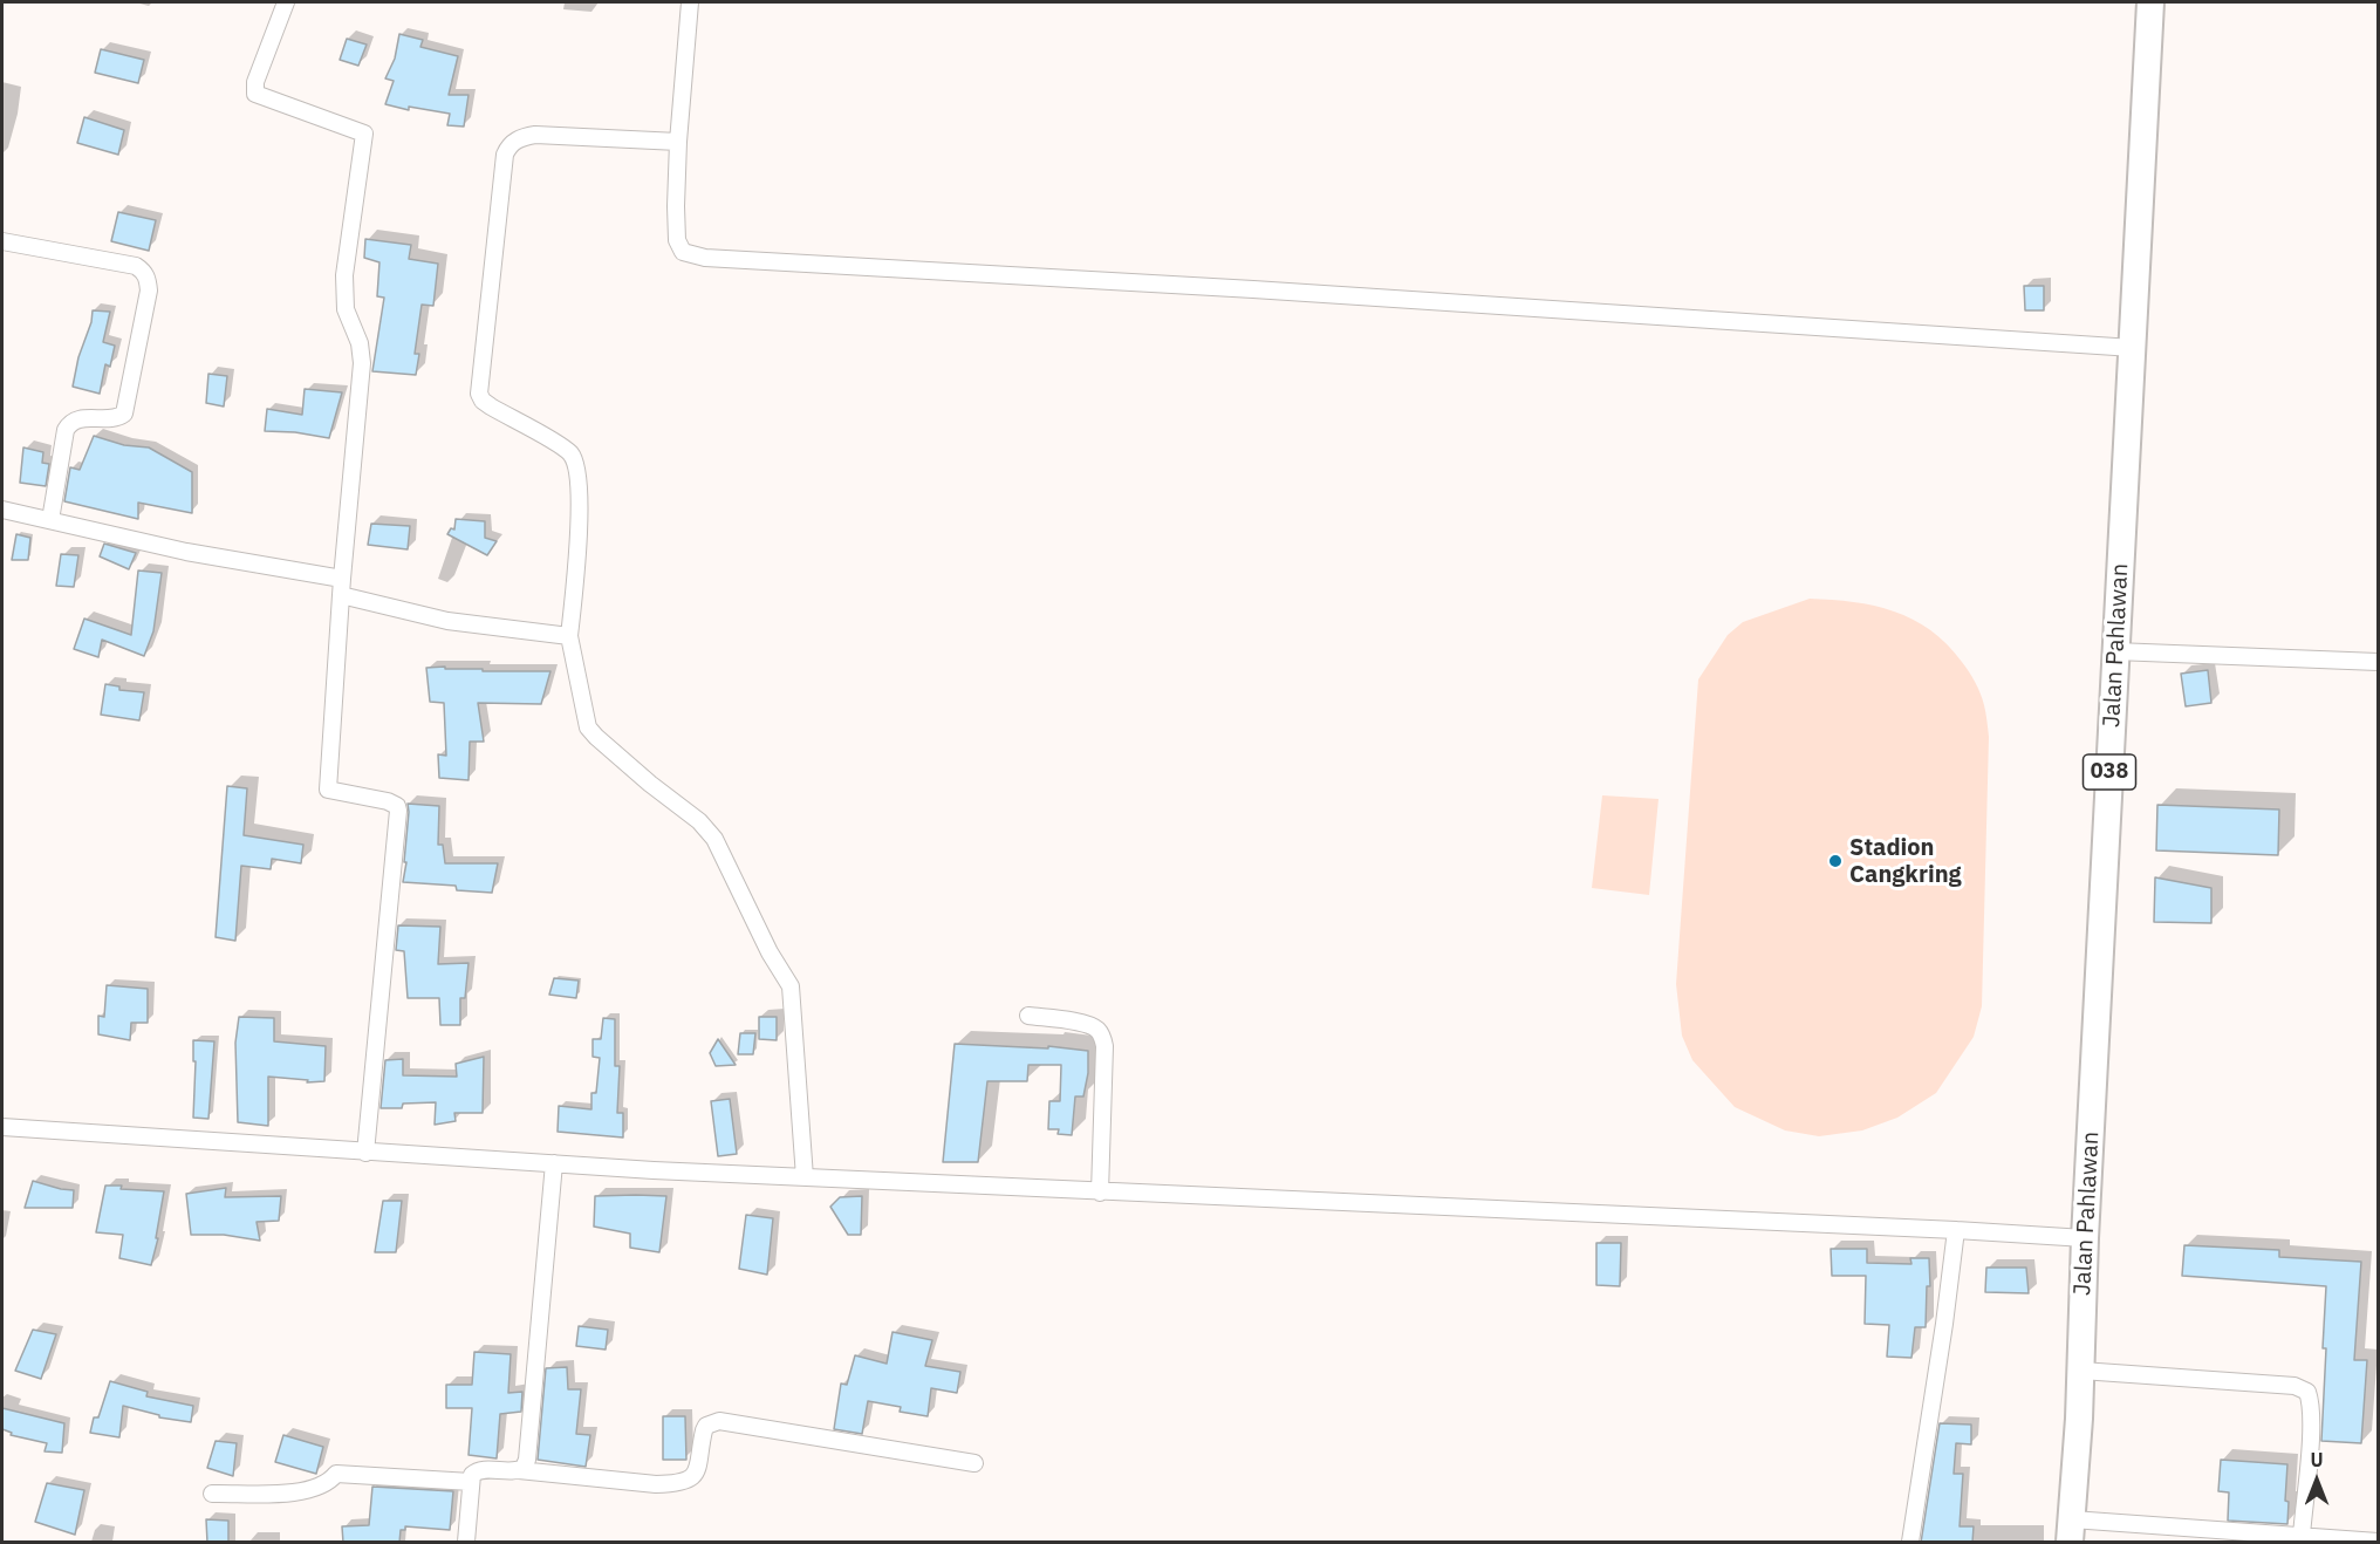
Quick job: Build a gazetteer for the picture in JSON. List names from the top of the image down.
{
  "streets": {
    "main road": ["Jalan Pahlawan", "038"]
  },
  "places": ["Stadion Cangkring"],
  "north": "top"
}
